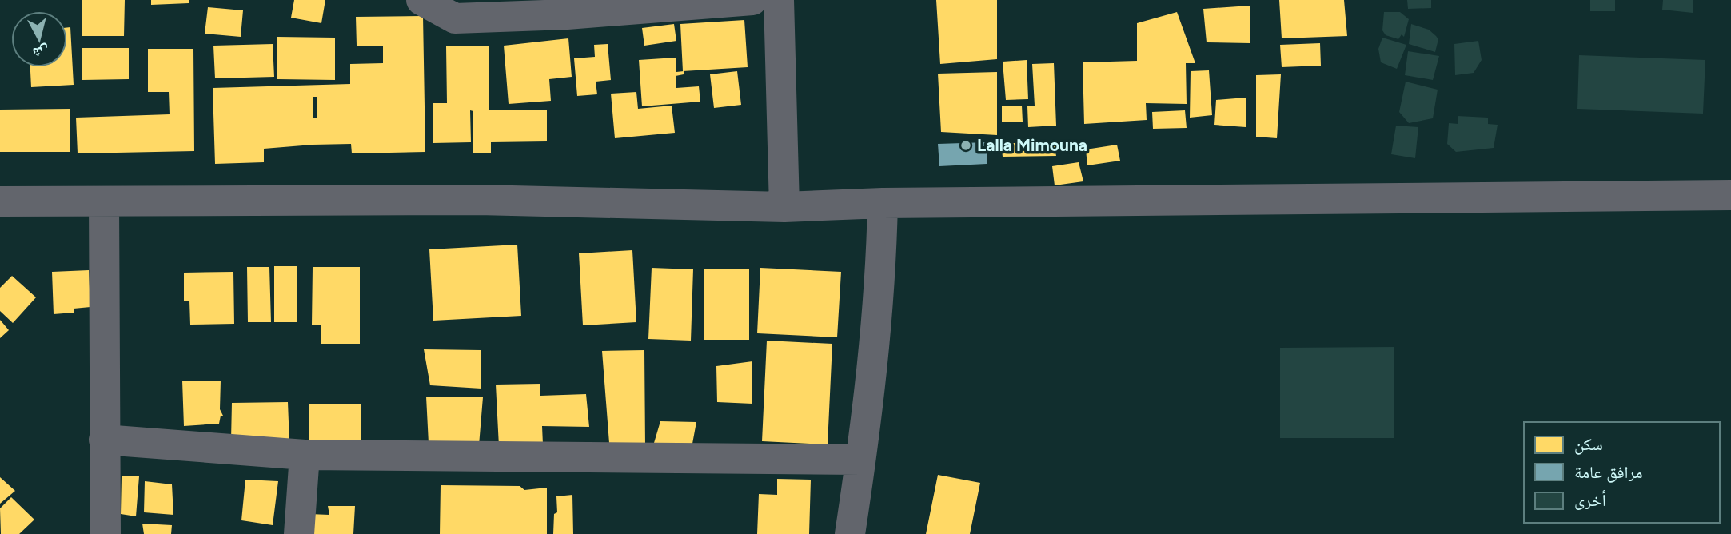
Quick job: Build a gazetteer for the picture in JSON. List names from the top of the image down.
{
  "places": ["Lalla Mimouna"],
  "legend": ["سكن", "مرافق عامة", "أخرى"],
  "north": "bottom"
}
